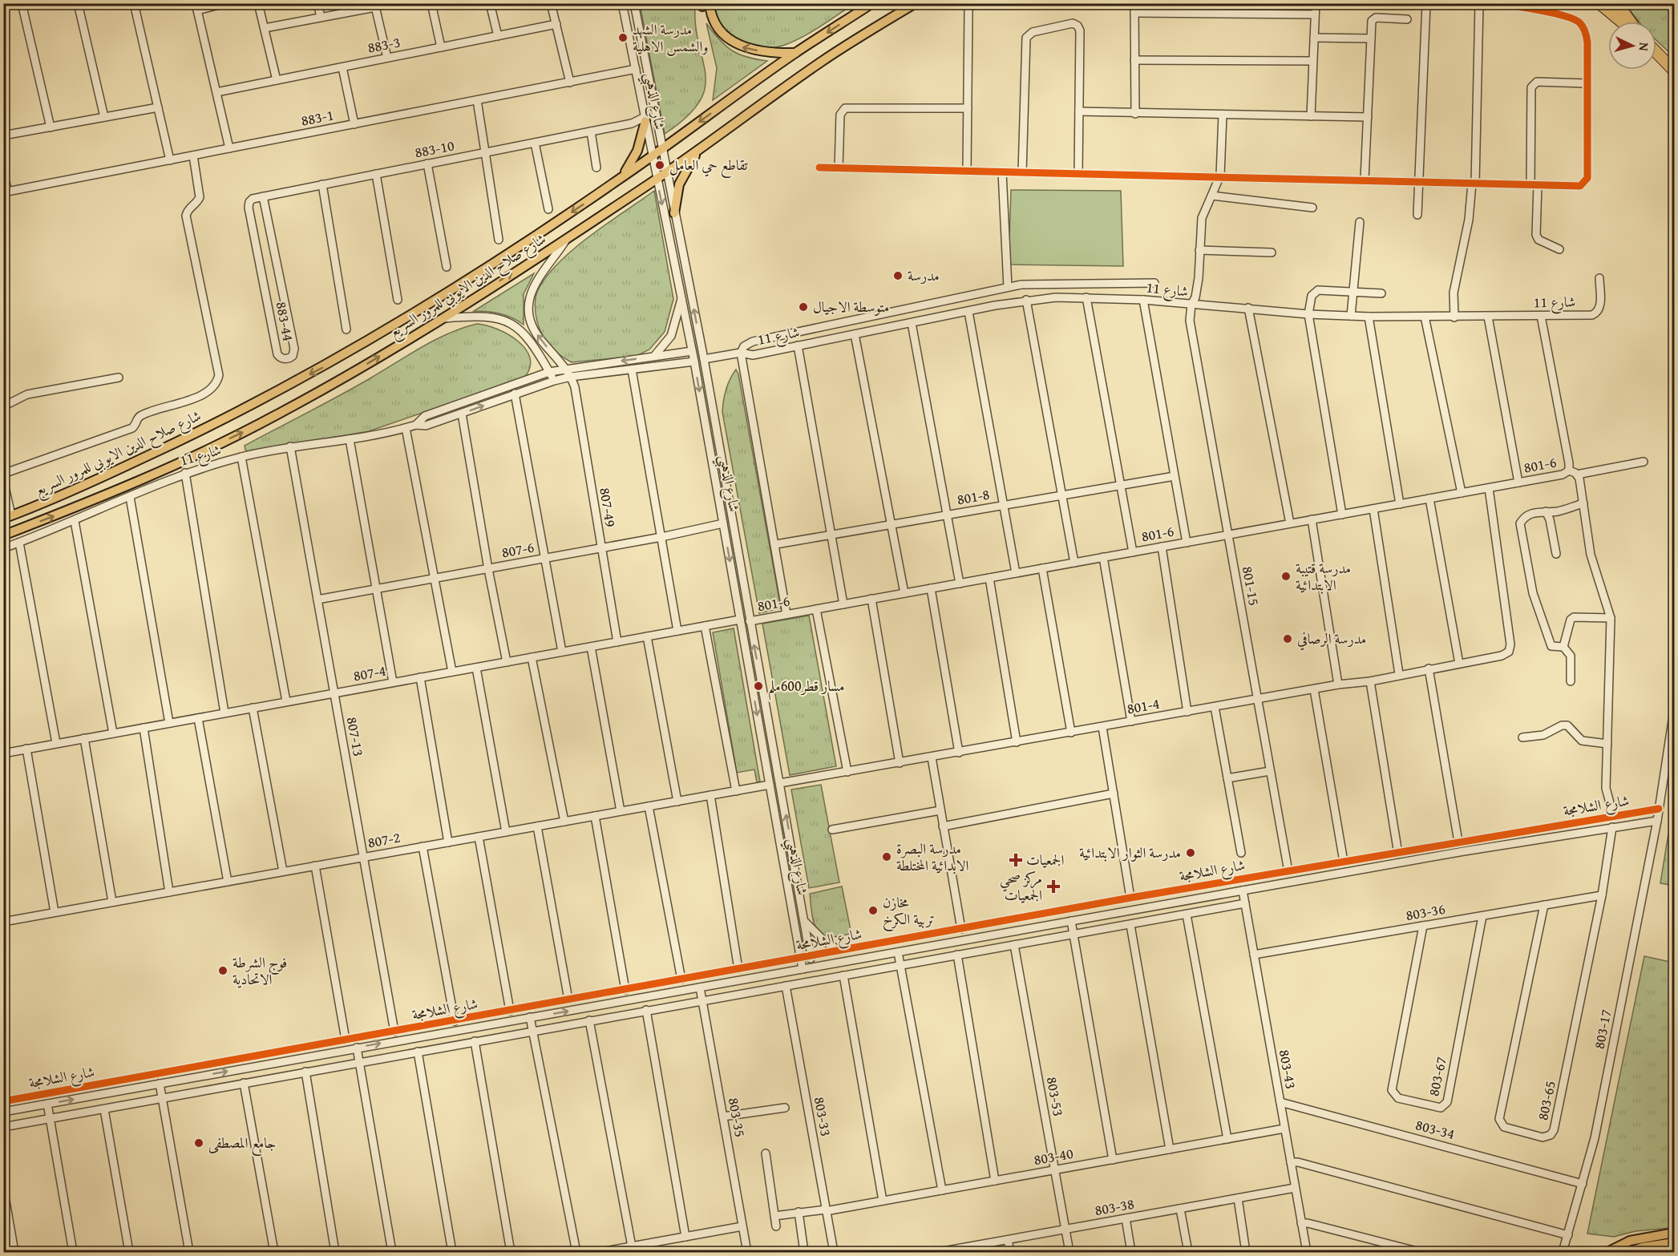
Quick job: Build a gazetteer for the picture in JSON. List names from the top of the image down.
{
  "streets": {
    "main road": ["شارع صلاح الدين الايوبي للمرور السريع"],
    "street": [
      "883-3",
      "شارع الذهبي",
      "883-1",
      "883-10",
      "شارع 11",
      "883-44",
      "801-6",
      "801-8",
      "807-49",
      "807-6",
      "801-15",
      "807-4",
      "801-4",
      "807-13",
      "شارع الشلامجة",
      "807-2",
      "803-36",
      "803-17",
      "803-43",
      "803-67",
      "803-53",
      "803-65",
      "803-33",
      "803-35",
      "803-34",
      "803-40",
      "803-38"
    ]
  },
  "crossings": [
    ["شارع الذهبي", "883-1"],
    ["شارع الذهبي", "883-10"],
    ["شارع الذهبي", "شارع صلاح الدين الايوبي للمرور السريع"],
    ["شارع الذهبي", "شارع 11"],
    ["شارع الذهبي", "801-6"],
    ["شارع الذهبي", "807-6"],
    ["شارع الذهبي", "807-4"],
    ["شارع الذهبي", "801-4"],
    ["شارع الذهبي", "شارع الشلامجة"],
    ["شارع الذهبي", "807-2"],
    ["883-10", "883-44"],
    ["شارع صلاح الدين الايوبي للمرور السريع", "807-49"],
    ["شارع 11", "807-49"],
    ["شارع 11", "801-15"],
    ["شارع 11", "807-13"],
    ["801-6", "801-15"],
    ["801-6", "801-4"],
    ["807-49", "807-6"],
    ["807-49", "807-4"],
    ["807-6", "807-13"],
    ["801-15", "801-4"],
    ["801-15", "شارع الشلامجة"],
    ["807-4", "807-13"],
    ["807-13", "شارع الشلامجة"],
    ["807-13", "807-2"],
    ["شارع الشلامجة", "803-17"],
    ["شارع الشلامجة", "803-43"],
    ["شارع الشلامجة", "803-65"],
    ["شارع الشلامجة", "803-35"],
    ["803-36", "803-43"],
    ["803-36", "803-67"],
    ["803-36", "803-65"],
    ["803-17", "803-34"],
    ["803-43", "803-34"],
    ["803-43", "803-40"],
    ["803-43", "803-38"],
    ["803-53", "803-40"],
    ["803-53", "803-38"],
    ["803-33", "803-40"]
  ],
  "places": {
    "other": [
      "مدرسة الشهد والشمس الاهلية",
      "تقاطع حي العامل",
      "مدرسة",
      "متوسطة الاجيال",
      "مدرسة قتيبة الابتدائية",
      "مدرسة الرصافي",
      "مسار قطر600ملم",
      "مدرسة الثوار الابتدائية",
      "مدرسة البصرة الابدائية المختلطة",
      "مخازن تربية الكرخ",
      "فوج الشرطة الاتحادية",
      "جامع المصطفى"
    ],
    "health": ["الجمعيات", "مركز صحي الجمعيات"]
  },
  "north": "right"
}
